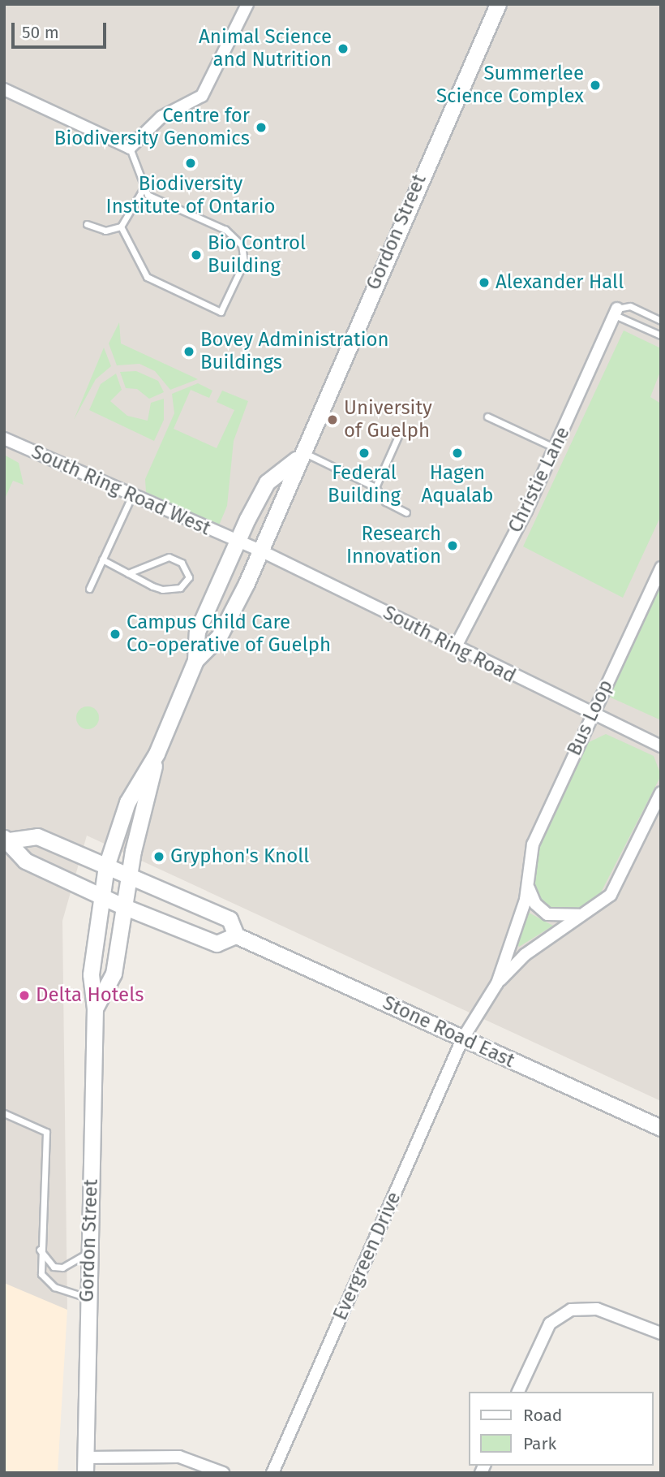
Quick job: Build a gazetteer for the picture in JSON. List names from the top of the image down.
{
  "streets": {
    "main road": ["Gordon Street", "Stone Road East"],
    "street": [
      "Christie Lane",
      "South Ring Road West",
      "South Ring Road",
      "Bus Loop",
      "Evergreen Drive"
    ]
  },
  "crossings": [
    ["Gordon Street", "South Ring Road West"],
    ["Gordon Street", "South Ring Road"],
    ["Gordon Street", "Stone Road East"],
    ["Christie Lane", "South Ring Road"],
    ["South Ring Road West", "South Ring Road"],
    ["South Ring Road", "Bus Loop"],
    ["Bus Loop", "Stone Road East"],
    ["Bus Loop", "Evergreen Drive"],
    ["Stone Road East", "Evergreen Drive"]
  ],
  "places": [
    "Animal Science and Nutrition",
    "Summerlee Science Complex",
    "Centre for Biodiversity Genomics",
    "Biodiversity Institute of Ontario",
    "Bio Control Building",
    "Alexander Hall",
    "Bovey Administration Buildings",
    "University of Guelph",
    "Federal Building",
    "Hagen Aqualab",
    "Research Innovation",
    "Campus Child Care Co-operative of Guelph",
    "Gryphon's Knoll",
    "Delta Hotels"
  ],
  "legend": ["Road", "Park"],
  "scale_bar": "50 m"
}
